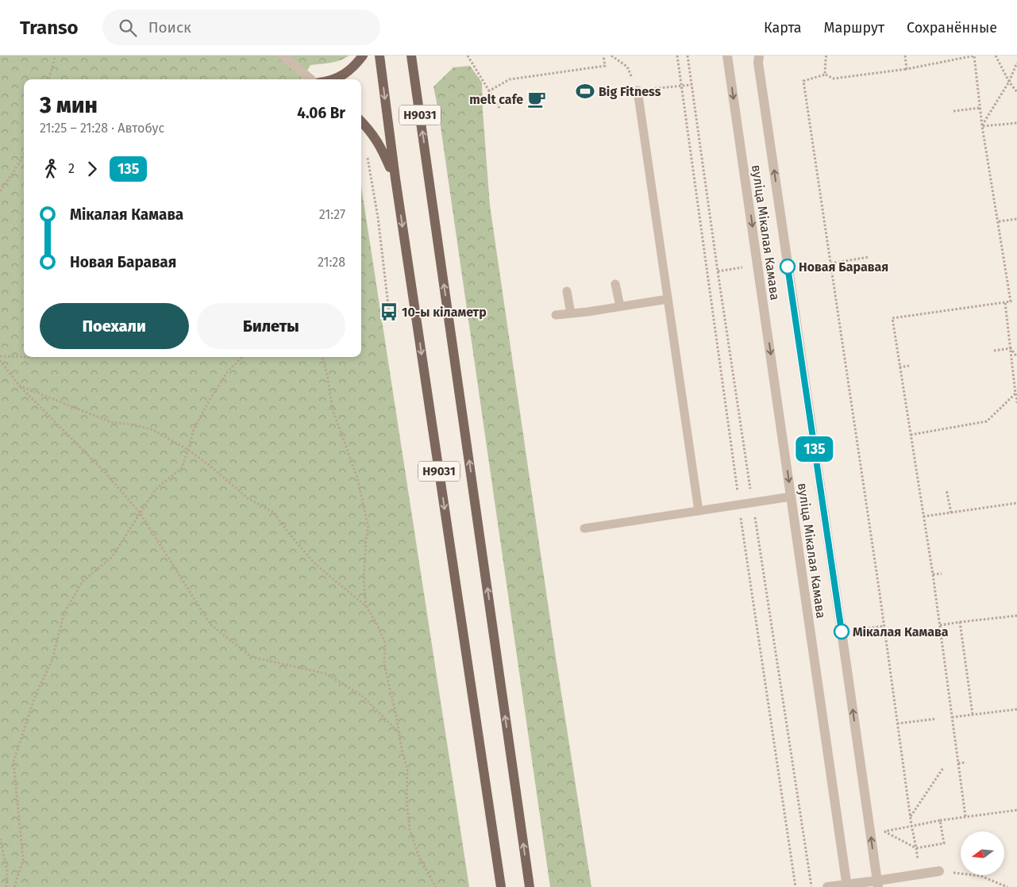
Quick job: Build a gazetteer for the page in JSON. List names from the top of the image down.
{
  "streets": {
    "main road": ["Н9031"],
    "street": ["вуліца Мікалая Камава"]
  },
  "places": {
    "sports": ["Big Fitness"],
    "cafe": ["melt cafe"],
    "other": ["Новая Баравая", "Мікалая Камава"],
    "bus stop": ["10-ы кіламетр"]
  },
  "lines": ["bus line 135"],
  "north": "left",
  "page": {
    "header": "Transo",
    "search": "Поиск",
    "nav": ["Карта", "Маршрут", "Сохранённые"],
    "on_map": "135",
    "heading": ["3 мин", "21:25 – 21:28 · Автобус", "4.06 Br"],
    "legs": ["2", "135"],
    "list": [
      {
        "name": "Мікалая Камава",
        "value": "21:27"
      },
      {
        "name": "Новая Баравая",
        "value": "21:28"
      }
    ],
    "buttons": ["Поехали", "Билеты"]
  }
}
